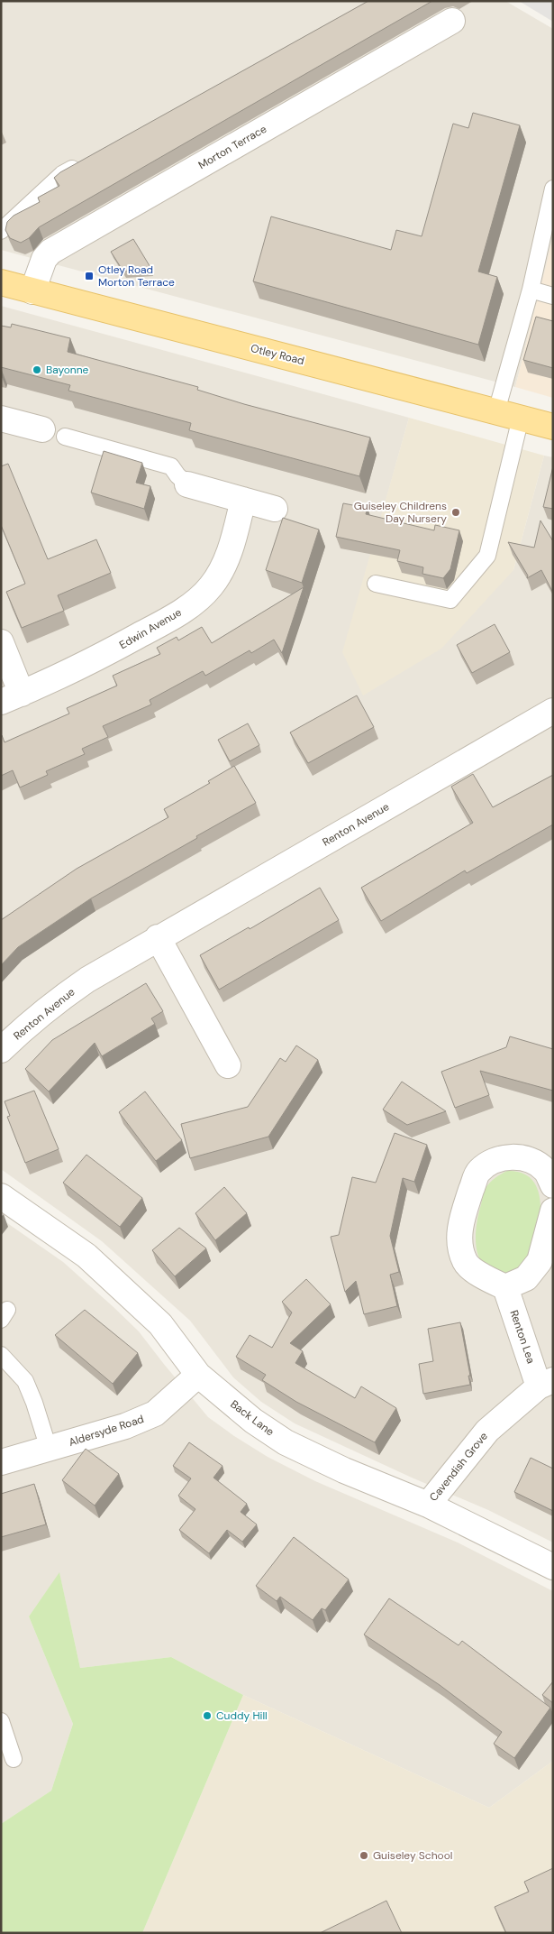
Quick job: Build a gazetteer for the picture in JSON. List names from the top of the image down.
{
  "streets": {
    "main road": ["Otley Road"],
    "street": [
      "Morton Terrace",
      "Edwin Avenue",
      "Renton Avenue",
      "Renton Lea",
      "Back Lane",
      "Aldersyde Road",
      "Cavendish Grove"
    ]
  },
  "crossings": [
    ["Morton Terrace", "Otley Road"],
    ["Renton Lea", "Cavendish Grove"],
    ["Back Lane", "Aldersyde Road"],
    ["Back Lane", "Cavendish Grove"]
  ],
  "places": {
    "transit": ["Otley Road Morton Terrace"],
    "other": [
      "Bayonne",
      "Guiseley Childrens Day Nursery",
      "Cuddy Hill",
      "Guiseley School"
    ]
  }
}
